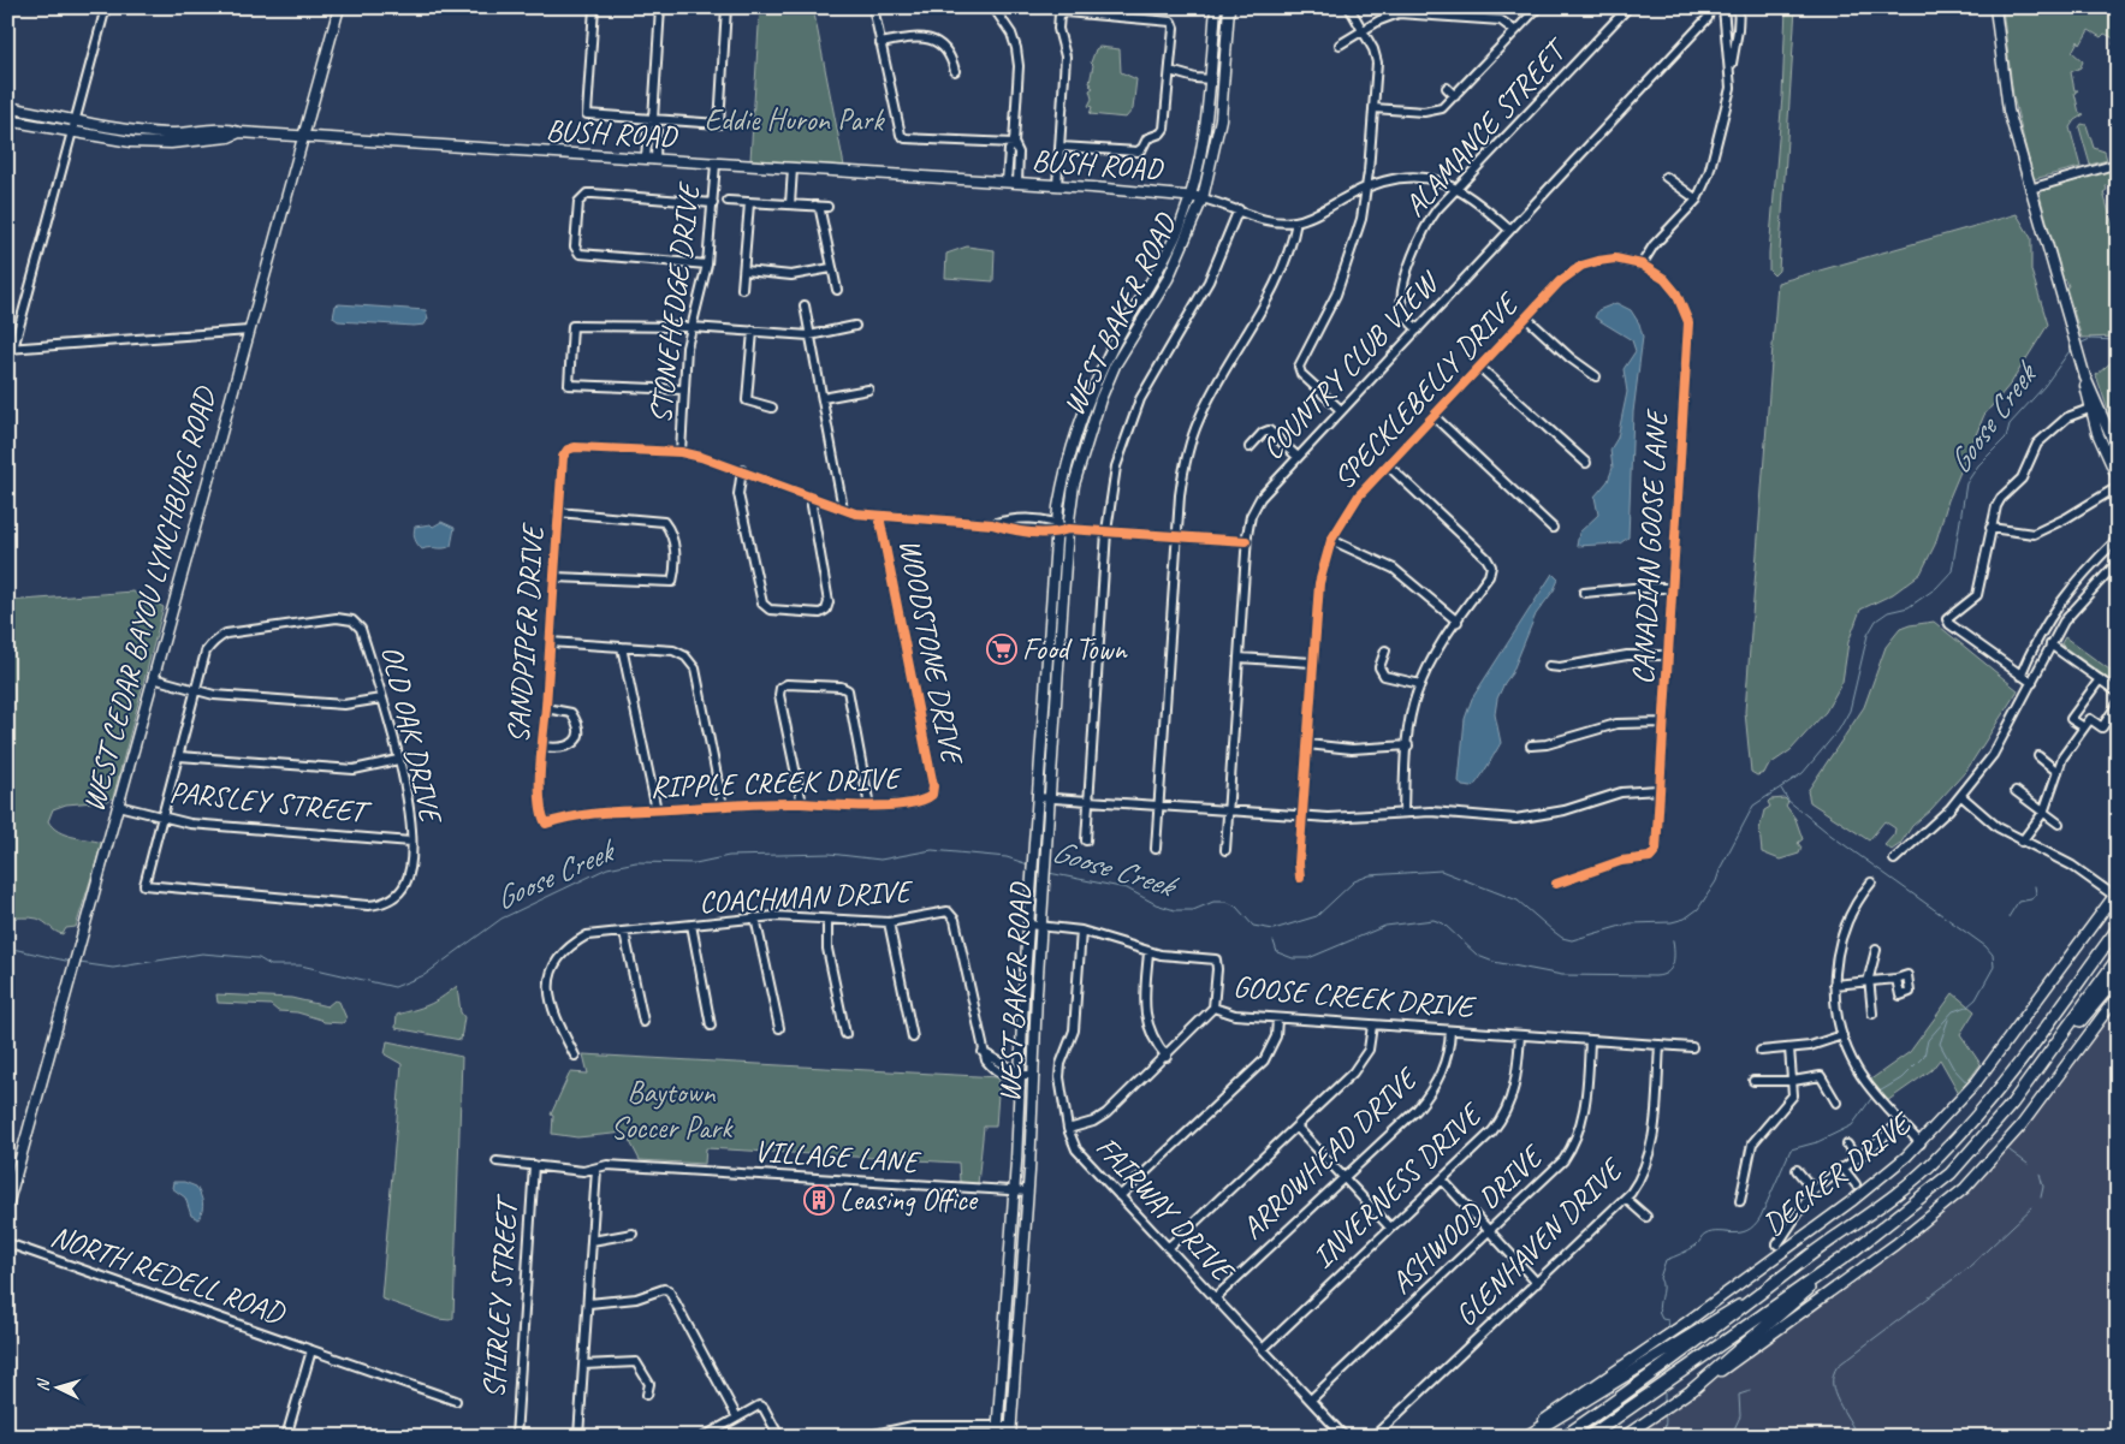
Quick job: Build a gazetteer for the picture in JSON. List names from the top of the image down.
{
  "streets": {
    "highway": ["DECKER DRIVE"],
    "main road": ["BUSH ROAD", "WEST BAKER ROAD", "WEST CEDAR BAYOU LYNCHBURG ROAD"],
    "street": [
      "ALAMANCE STREET",
      "STONEHEDGE DRIVE",
      "COUNTRY CLUB VIEW",
      "SPECKLEBELLY DRIVE",
      "CANADIAN GOOSE LANE",
      "SANDPIPER DRIVE",
      "WOODSTONE DRIVE",
      "OLD OAK DRIVE",
      "RIPPLE CREEK DRIVE",
      "PARSLEY STREET",
      "COACHMAN DRIVE",
      "GOOSE CREEK DRIVE",
      "ARROWHEAD DRIVE",
      "VILLAGE LANE",
      "INVERNESS DRIVE",
      "FAIRWAY DRIVE",
      "ASHWOOD DRIVE",
      "GLENHAVEN DRIVE",
      "NORTH REDELL ROAD",
      "SHIRLEY STREET"
    ]
  },
  "crossings": [
    ["ALAMANCE STREET", "COUNTRY CLUB VIEW"],
    ["BUSH ROAD", "STONEHEDGE DRIVE"],
    ["BUSH ROAD", "WEST BAKER ROAD"],
    ["BUSH ROAD", "WEST CEDAR BAYOU LYNCHBURG ROAD"],
    ["STONEHEDGE DRIVE", "SANDPIPER DRIVE"],
    ["WEST BAKER ROAD", "COACHMAN DRIVE"],
    ["WEST BAKER ROAD", "GOOSE CREEK DRIVE"],
    ["WEST BAKER ROAD", "VILLAGE LANE"],
    ["SPECKLEBELLY DRIVE", "CANADIAN GOOSE LANE"],
    ["WEST CEDAR BAYOU LYNCHBURG ROAD", "PARSLEY STREET"],
    ["SANDPIPER DRIVE", "RIPPLE CREEK DRIVE"],
    ["WOODSTONE DRIVE", "RIPPLE CREEK DRIVE"],
    ["OLD OAK DRIVE", "PARSLEY STREET"],
    ["GOOSE CREEK DRIVE", "ARROWHEAD DRIVE"],
    ["GOOSE CREEK DRIVE", "INVERNESS DRIVE"],
    ["GOOSE CREEK DRIVE", "FAIRWAY DRIVE"],
    ["GOOSE CREEK DRIVE", "ASHWOOD DRIVE"],
    ["GOOSE CREEK DRIVE", "GLENHAVEN DRIVE"],
    ["ARROWHEAD DRIVE", "FAIRWAY DRIVE"],
    ["VILLAGE LANE", "SHIRLEY STREET"],
    ["INVERNESS DRIVE", "FAIRWAY DRIVE"],
    ["FAIRWAY DRIVE", "ASHWOOD DRIVE"]
  ],
  "water": ["Goose Creek"],
  "parks": ["Eddie Huron Park", "Baytown Soccer Park"],
  "places": {
    "supermarket": ["Food Town"],
    "building": ["Leasing Office"]
  },
  "north": "left"
}
